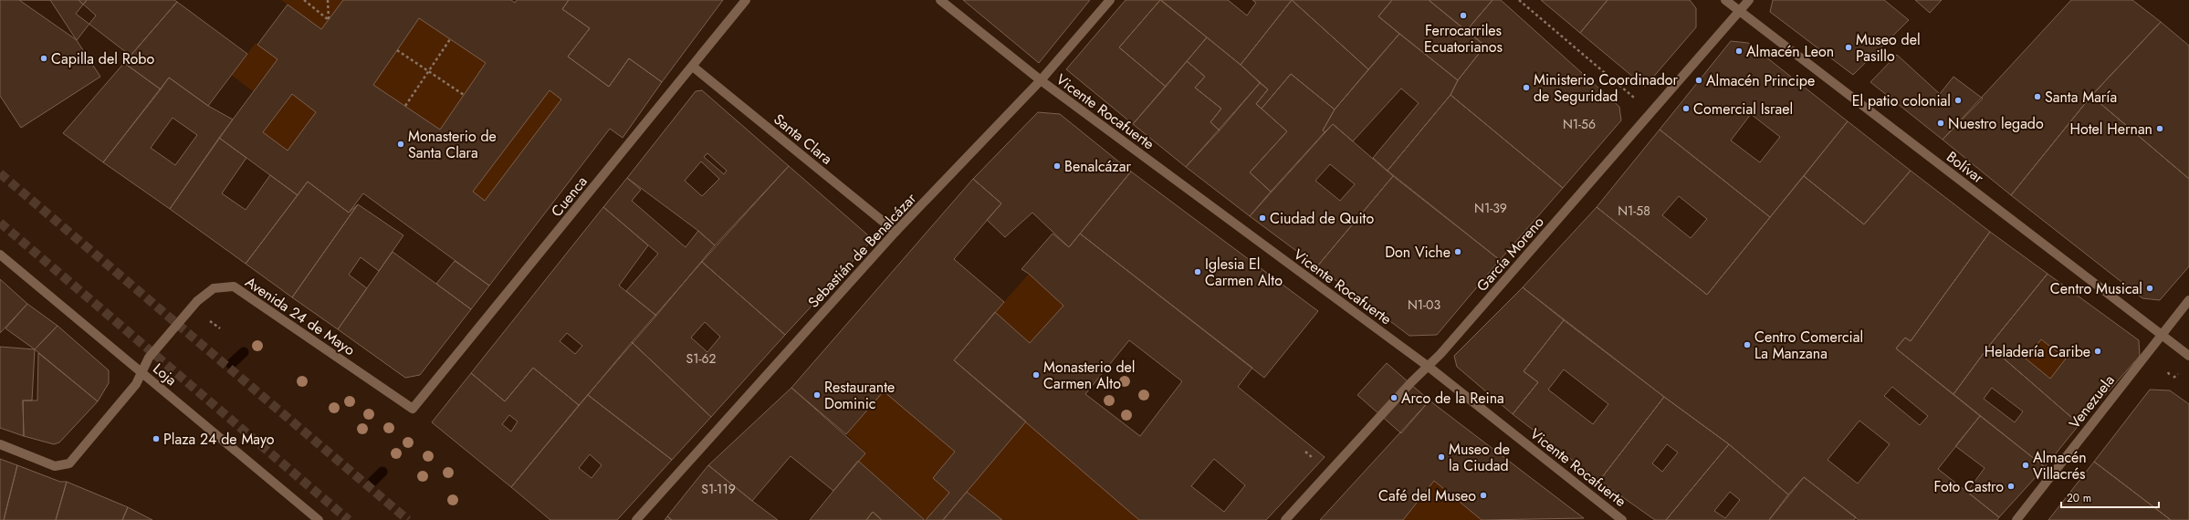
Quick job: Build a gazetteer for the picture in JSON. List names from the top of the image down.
{
  "streets": {
    "street": [
      "Vicente Rocafuerte",
      "Santa Clara",
      "Bolívar",
      "Cuenca",
      "Sebastián de Benalcázar",
      "García Moreno",
      "Avenida 24 de Mayo",
      "Loja",
      "Venezuela"
    ]
  },
  "crossings": [
    ["Vicente Rocafuerte", "Sebastián de Benalcázar"],
    ["Vicente Rocafuerte", "García Moreno"],
    ["Santa Clara", "Cuenca"],
    ["Santa Clara", "Sebastián de Benalcázar"],
    ["Bolívar", "García Moreno"],
    ["Bolívar", "Venezuela"],
    ["Cuenca", "Avenida 24 de Mayo"],
    ["Avenida 24 de Mayo", "Loja"]
  ],
  "places": [
    "Ferrocarriles Ecuatorianos",
    "Museo del Pasillo",
    "Almacén Leon",
    "Capilla del Robo",
    "Almacén Principe",
    "Ministerio Coordinador de Seguridad",
    "Santa María",
    "El patio colonial",
    "Comercial Israel",
    "Nuestro legado",
    "Hotel Hernan",
    "Monasterio de Santa Clara",
    "Benalcázar",
    "Ciudad de Quito",
    "Don Viche",
    "Iglesia El Carmen Alto",
    "Centro Musical",
    "Centro Comercial La Manzana",
    "Heladería Caribe",
    "Monasterio del Carmen Alto",
    "Restaurante Dominic",
    "Arco de la Reina",
    "Plaza 24 de Mayo",
    "Museo de la Ciudad",
    "Almacén Villacrés",
    "Foto Castro",
    "Café del Museo"
  ],
  "house_numbers": [
    "N1-56",
    "N1-39",
    "N1-58",
    "N1-03",
    "S1-62",
    "S1-119"
  ],
  "scale_bar": "20 m"
}
